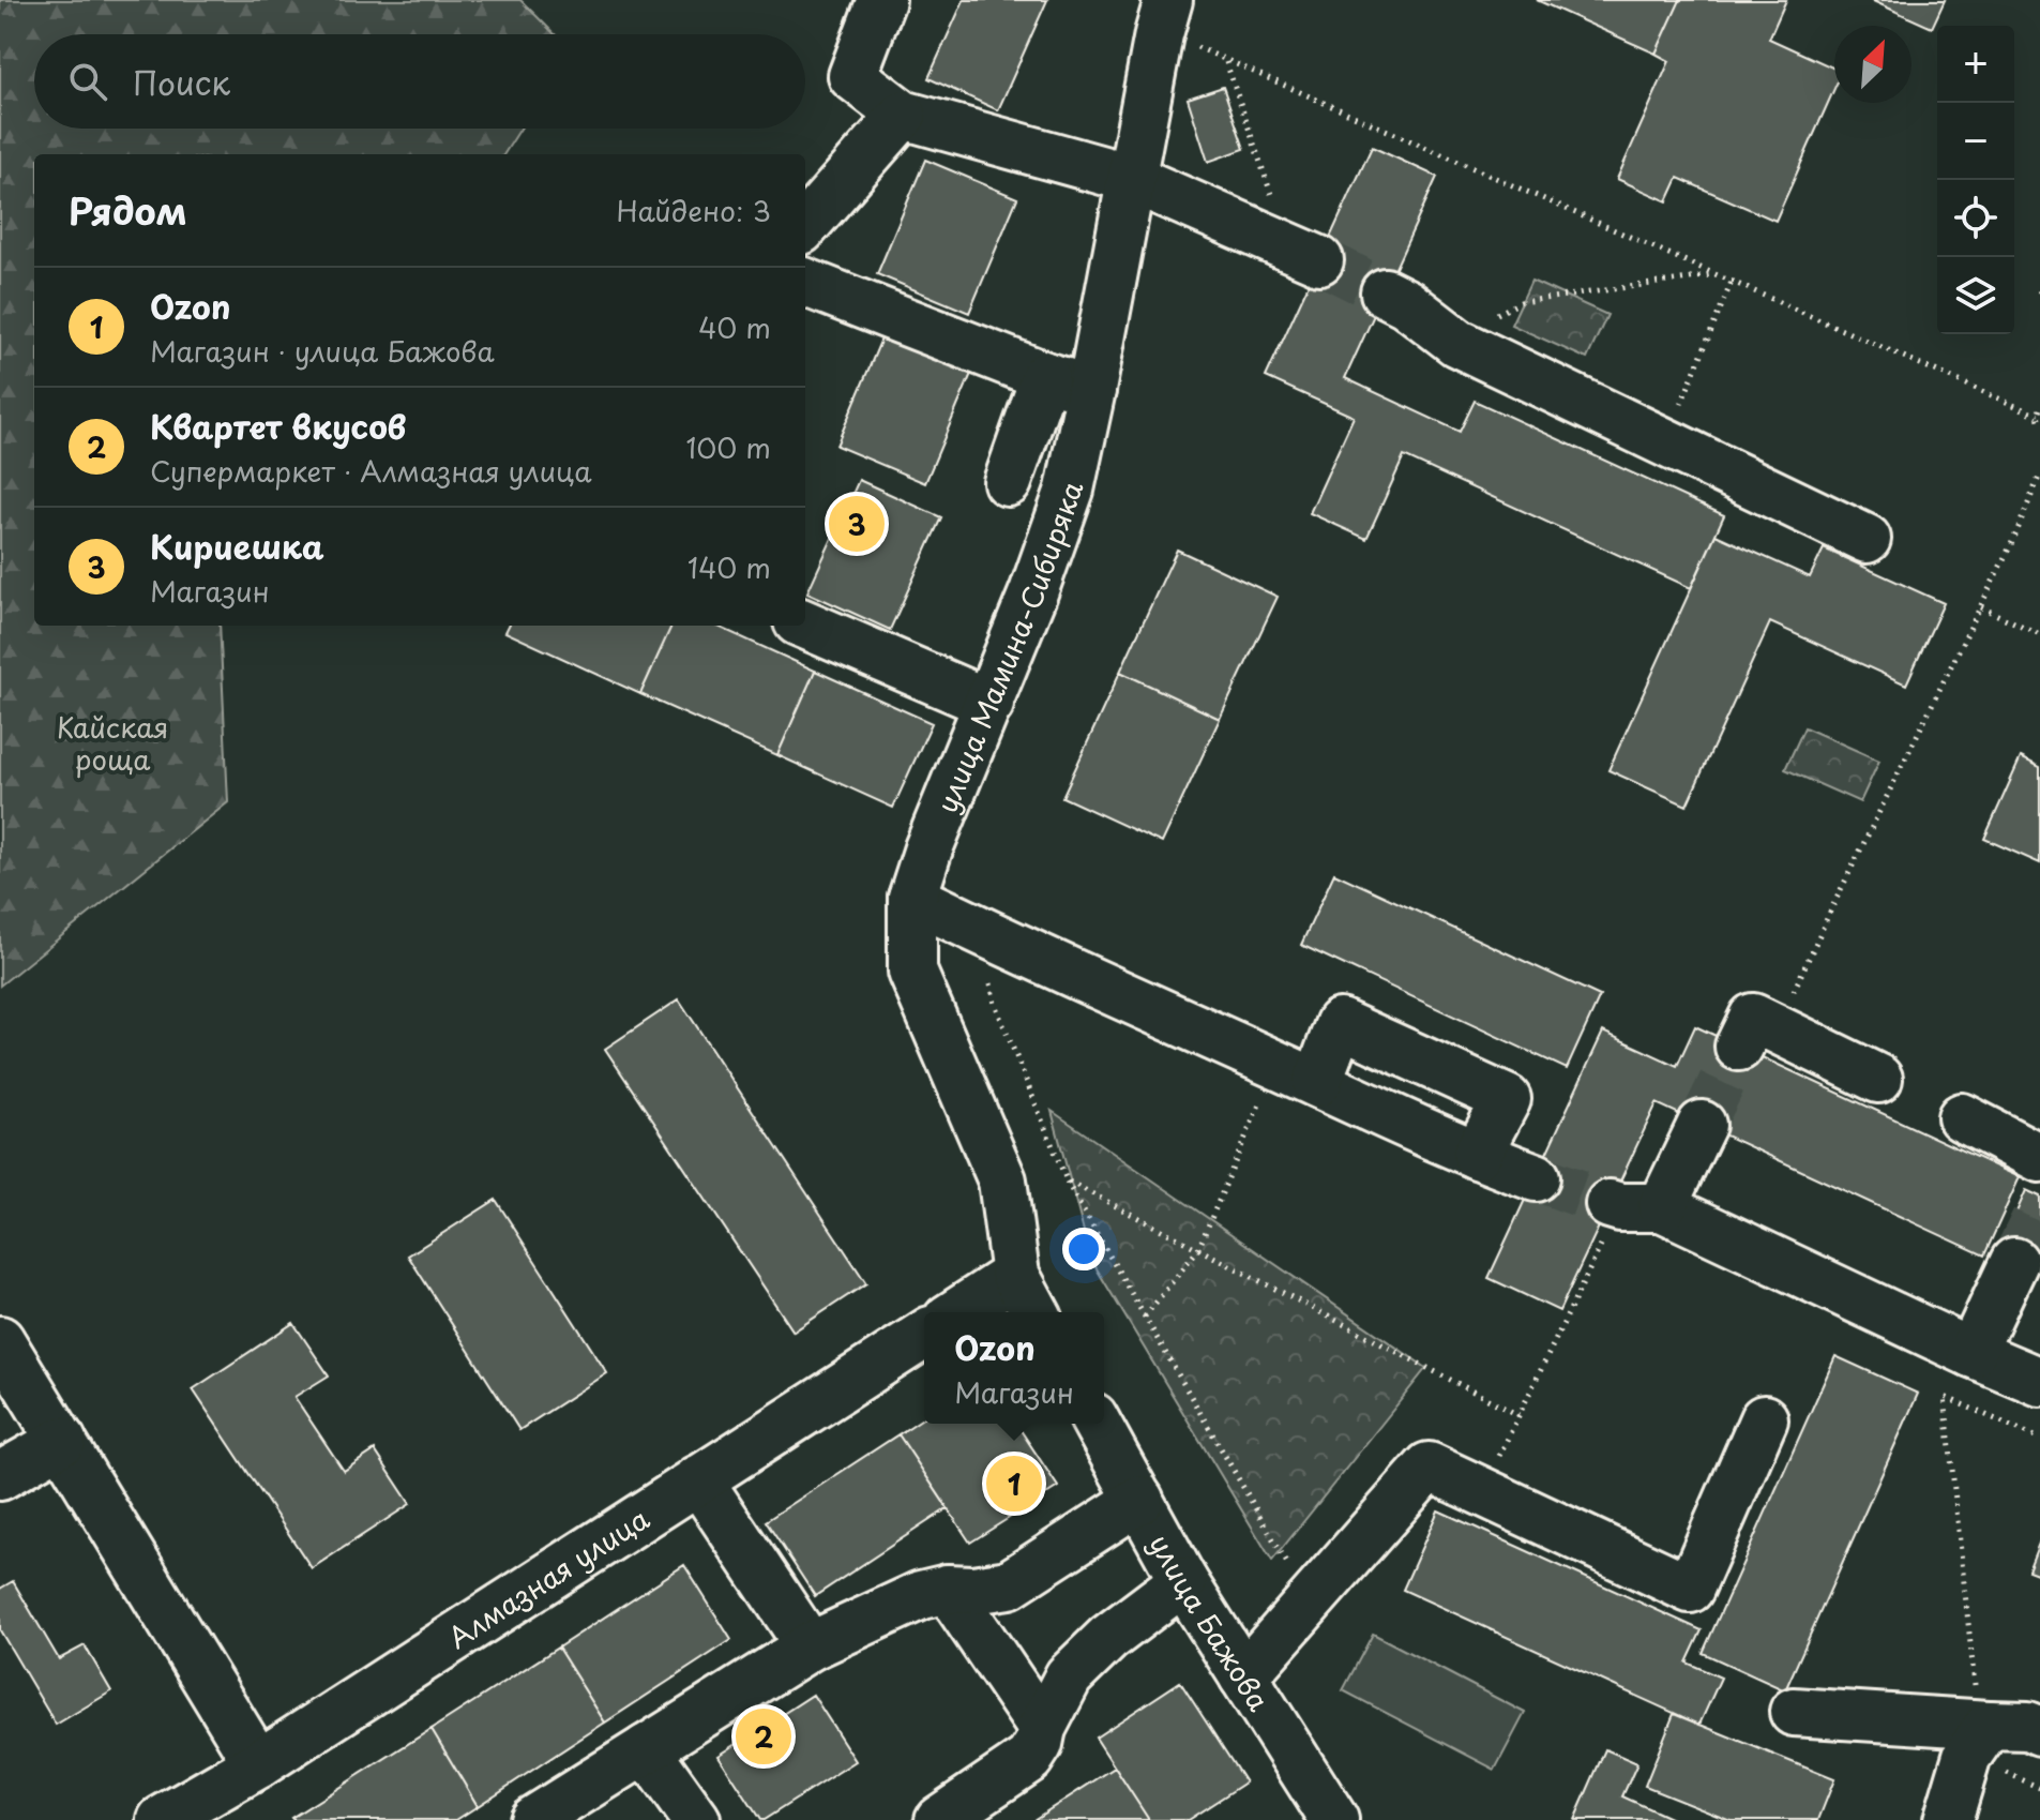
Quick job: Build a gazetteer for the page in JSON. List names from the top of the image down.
{
  "streets": {
    "street": ["улица Мамина-Сибиряка", "Алмазная улица", "улица Бажова"]
  },
  "parks": ["Кайская роща"],
  "north": "top right",
  "page": {
    "map_buttons": ["+", "−"],
    "search": "Поиск",
    "heading": ["Рядом", "Найдено: 3"],
    "list": [
      {
        "mark": "1",
        "name": "Ozon",
        "note": "Магазин · улица Бажова",
        "value": "40 m"
      },
      {
        "mark": "2",
        "name": "Квартет вкусов",
        "note": "Супермаркет · Алмазная улица",
        "value": "100 m"
      },
      {
        "mark": "3",
        "name": "Кириешка",
        "note": "Магазин",
        "value": "140 m"
      }
    ],
    "pins": ["3", "1", "2"],
    "popup": ["Ozon", "Магазин"]
  }
}
